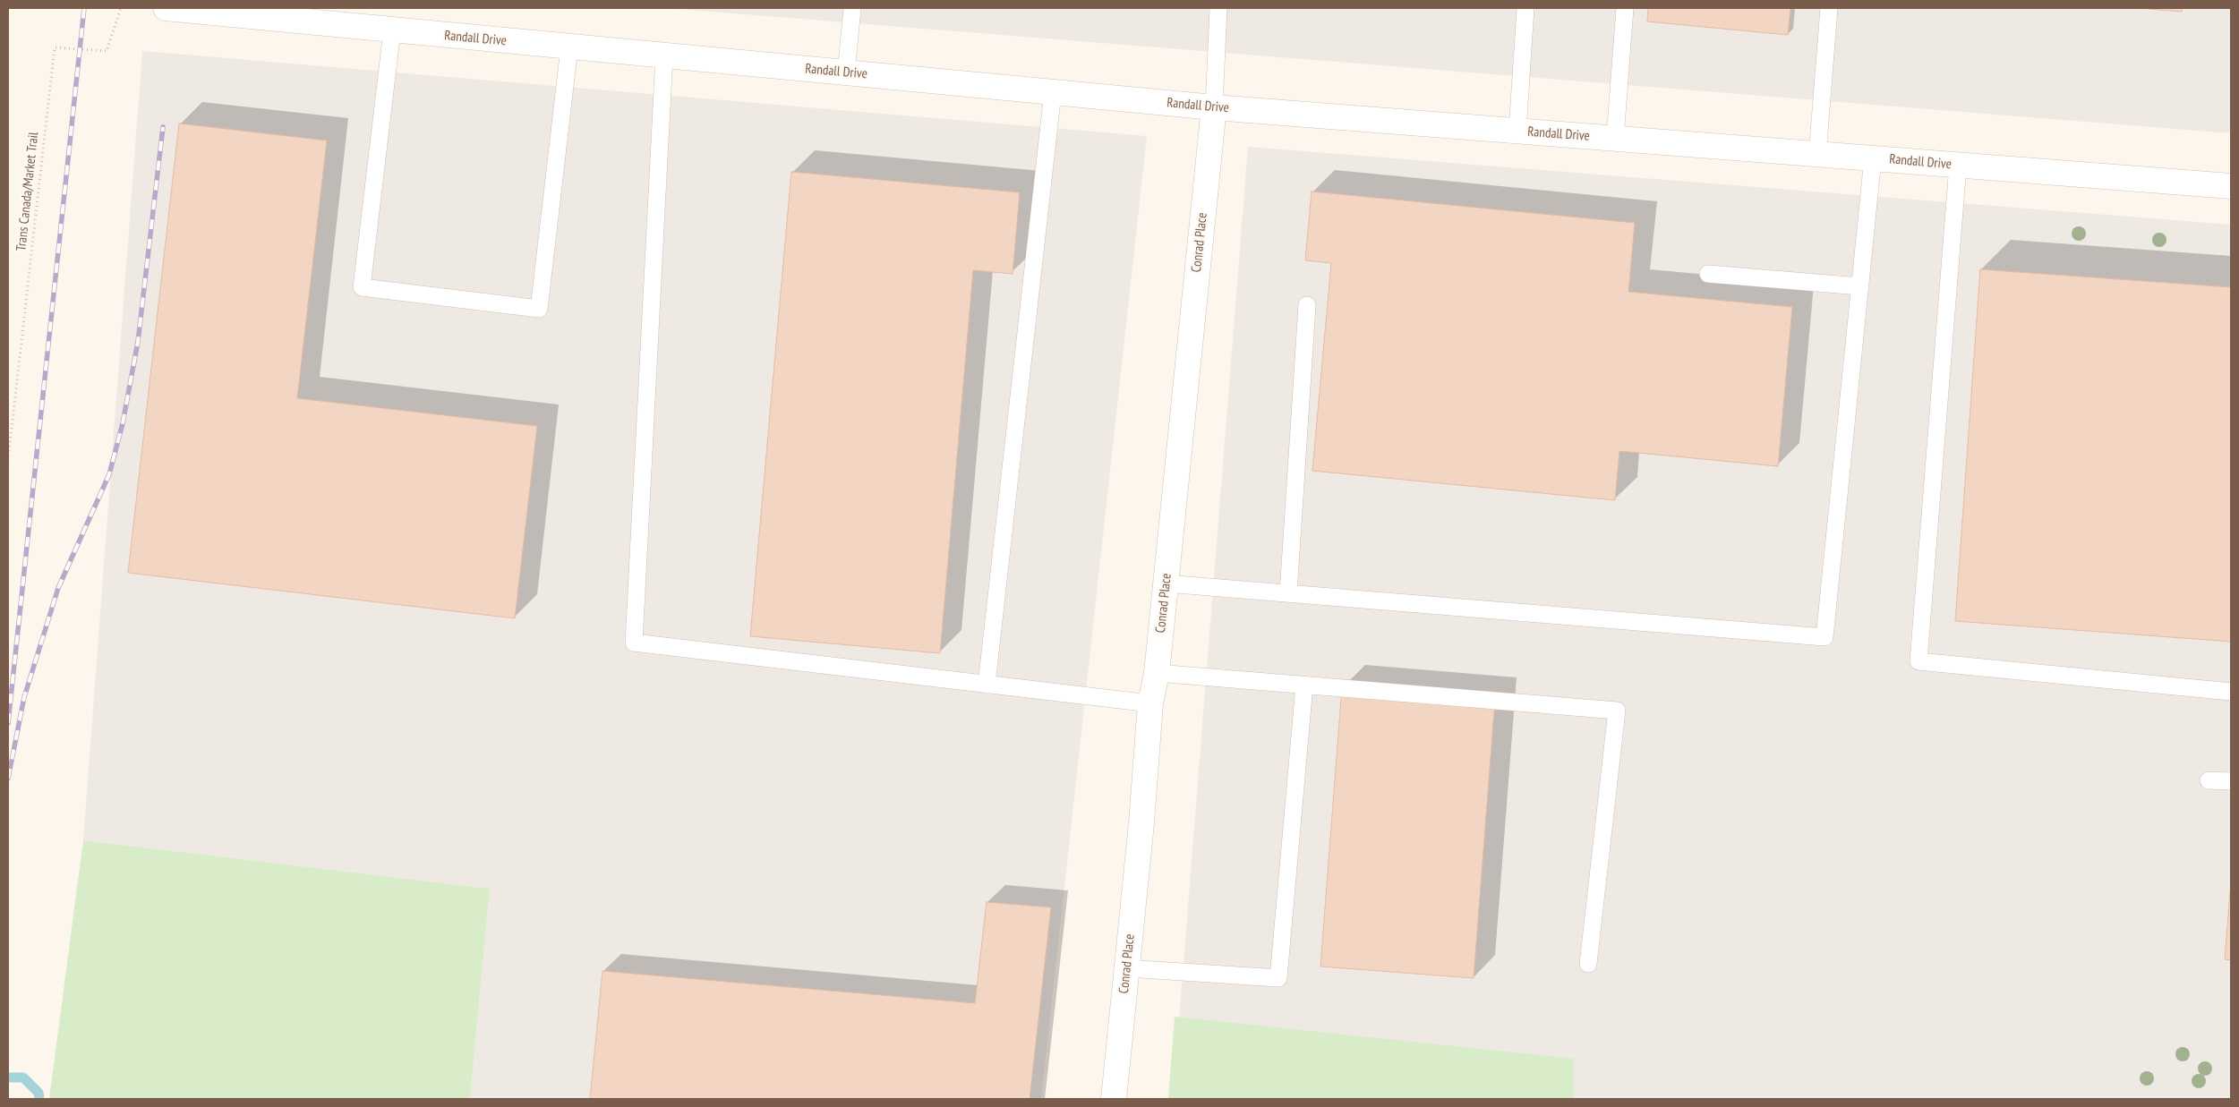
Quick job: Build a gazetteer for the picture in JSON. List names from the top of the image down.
{
  "streets": {
    "street": ["Randall Drive", "Conrad Place"],
    "path": ["Trans Canada/Market Trail"]
  },
  "crossings": [
    ["Randall Drive", "Conrad Place"]
  ]
}
